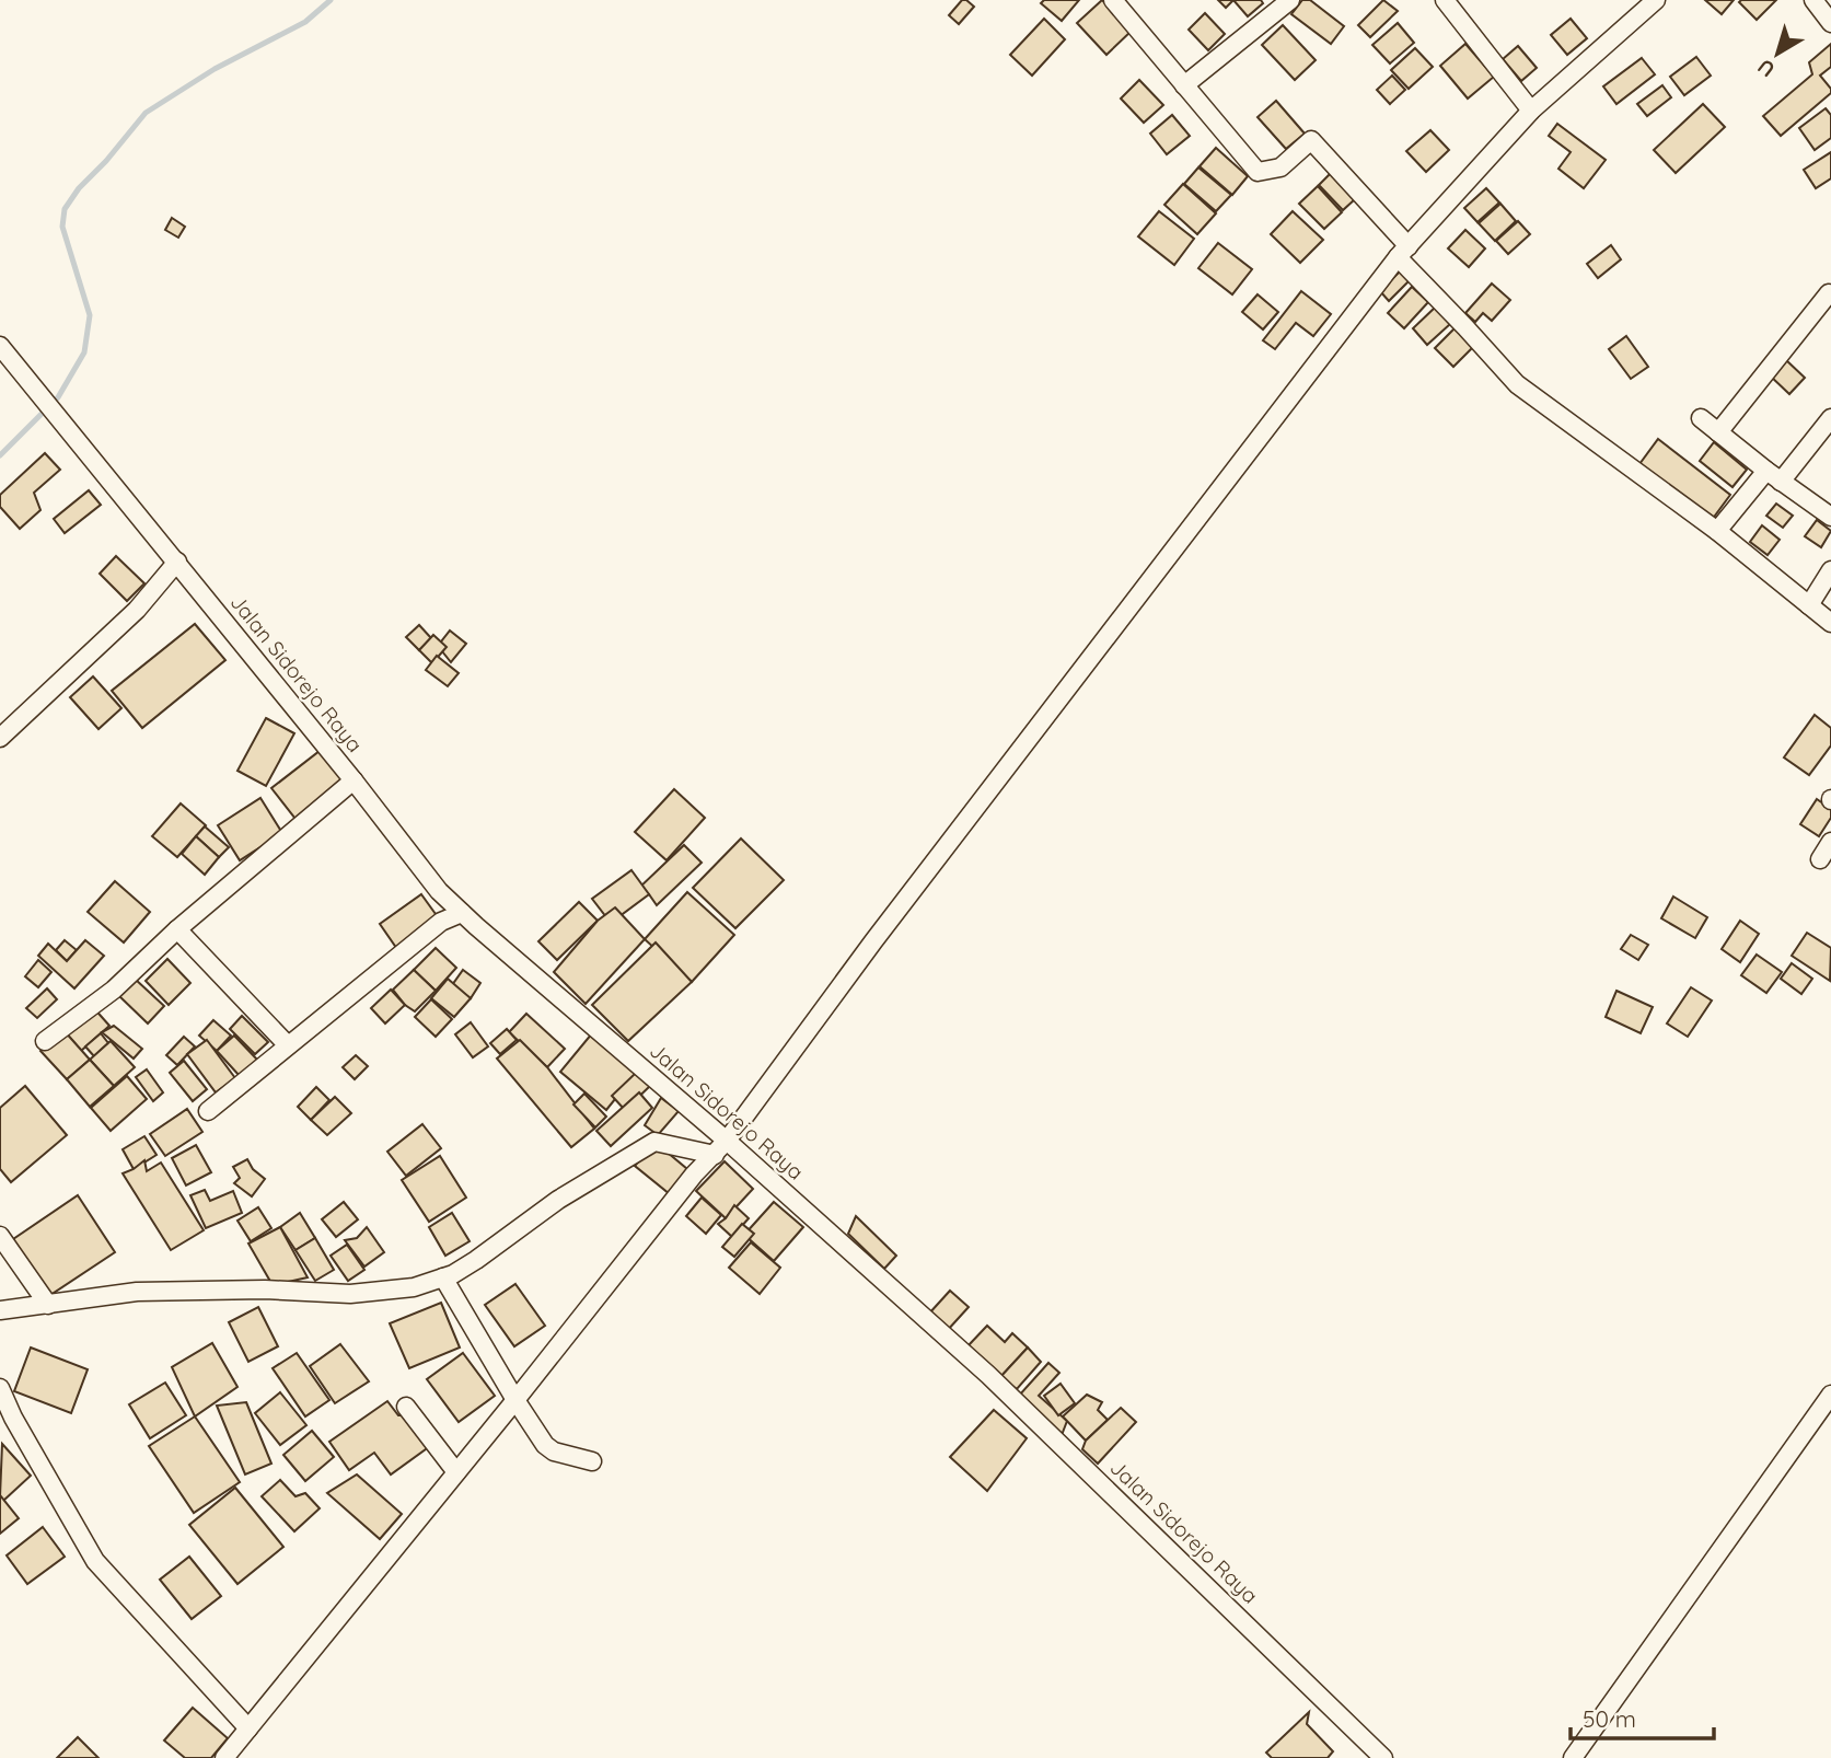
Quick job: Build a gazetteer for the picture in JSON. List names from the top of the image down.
{
  "streets": {
    "street": ["Jalan Sidorejo Raya"]
  },
  "scale_bar": "50 m",
  "north": "bottom left"
}
